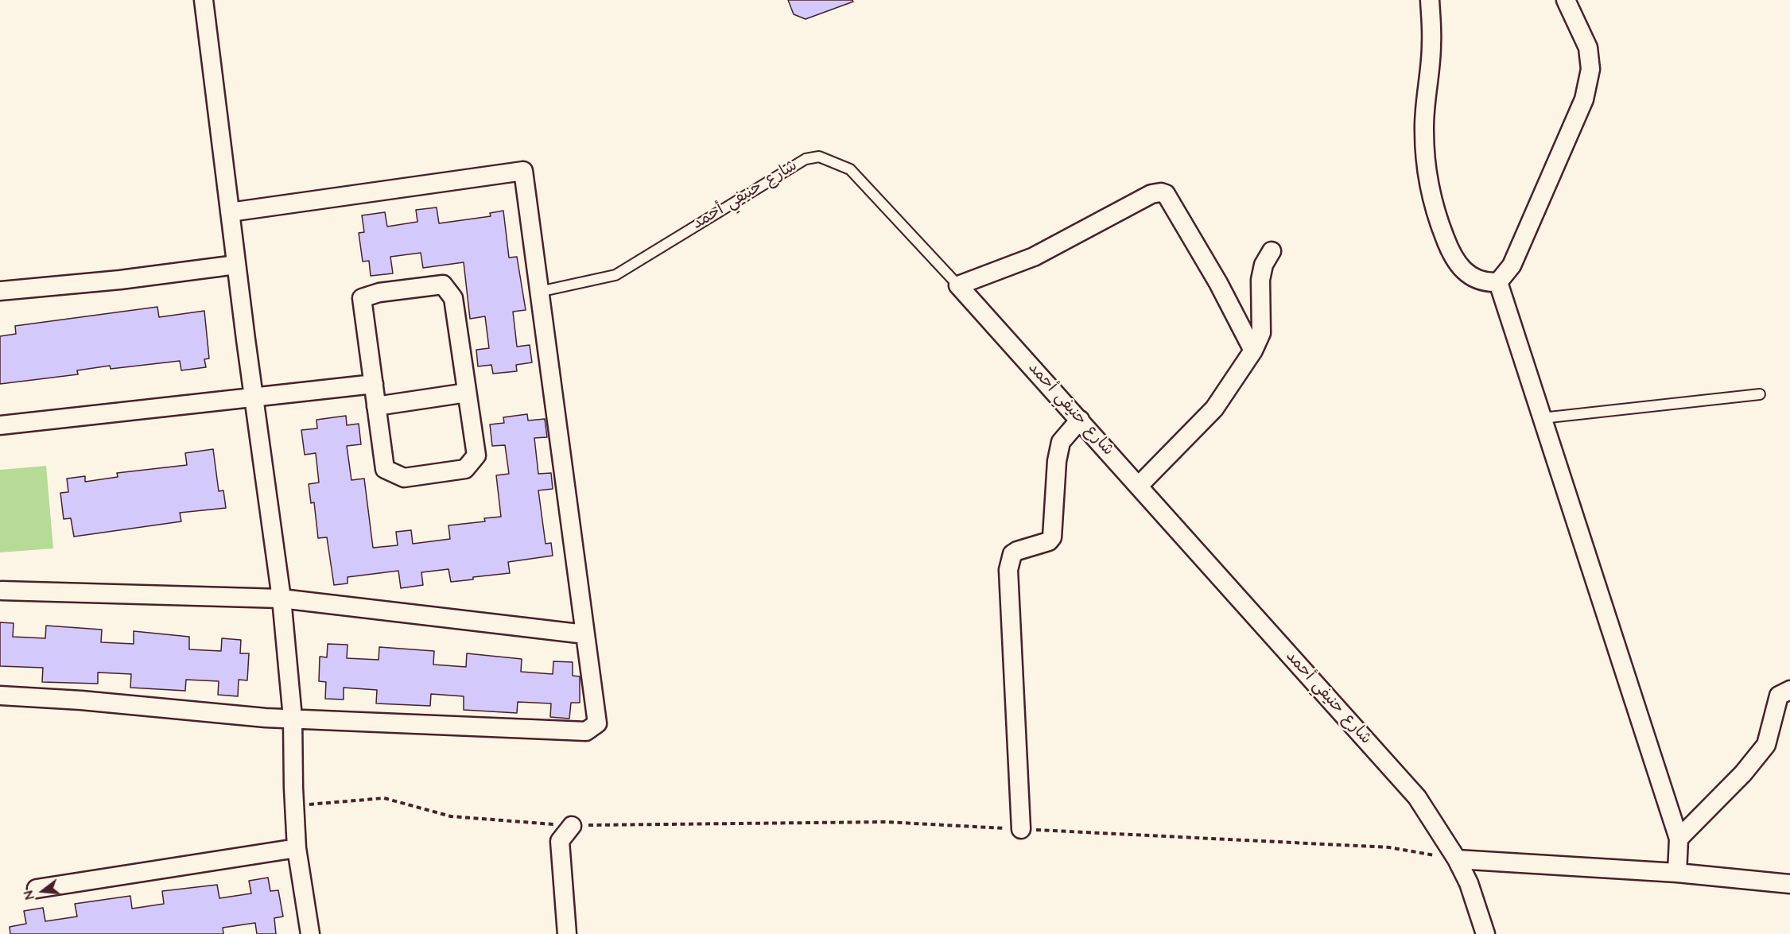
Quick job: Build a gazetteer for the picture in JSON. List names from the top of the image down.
{
  "streets": {
    "street": ["شارع حنيفي أحمد"]
  },
  "north": "left"
}
